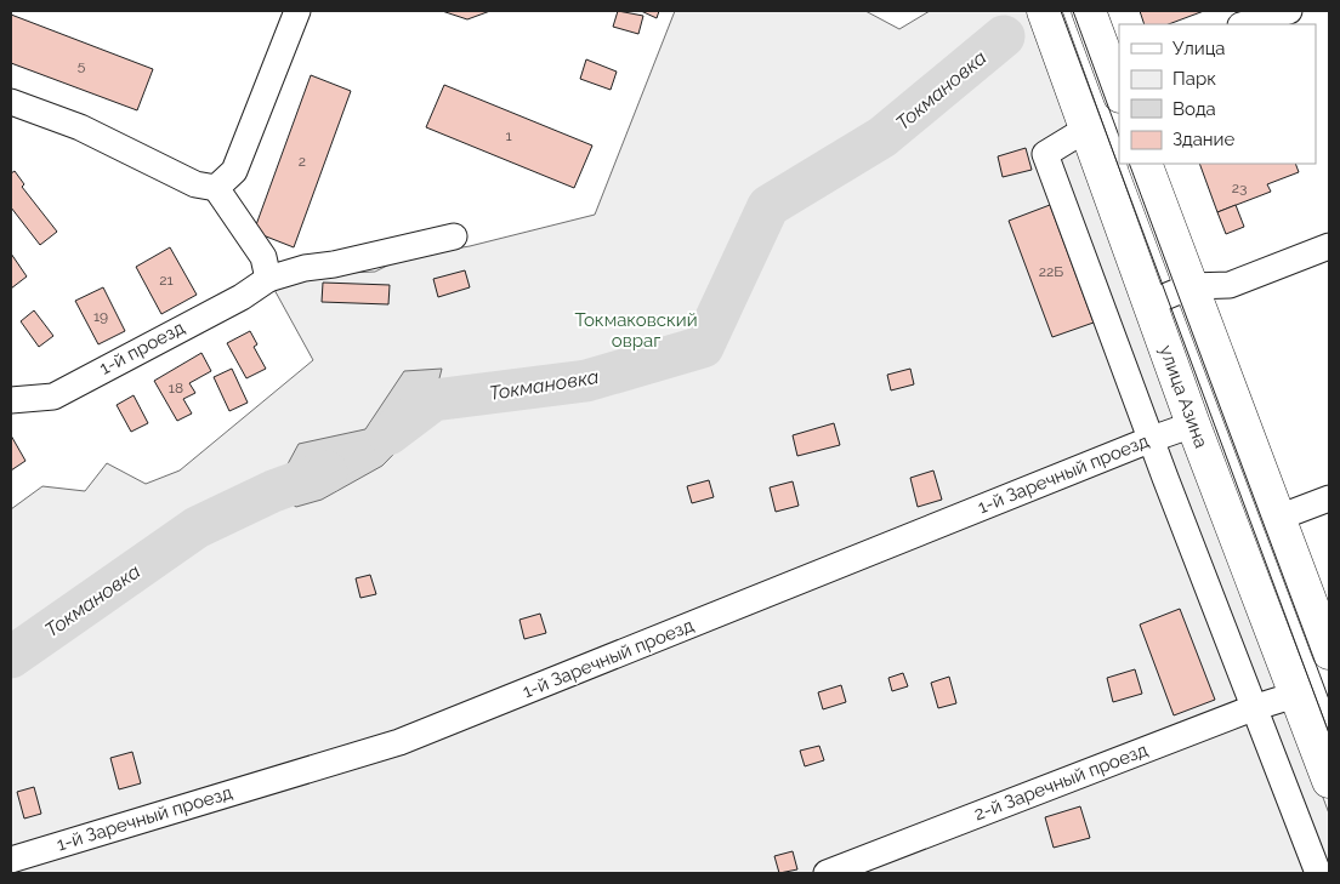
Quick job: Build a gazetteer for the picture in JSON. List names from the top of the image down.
{
  "streets": {
    "main road": ["улица Азина"],
    "street": ["1-й проезд", "1-й Заречный проезд", "2-й Заречный проезд"]
  },
  "crossings": [
    ["улица Азина", "1-й Заречный проезд"],
    ["улица Азина", "2-й Заречный проезд"]
  ],
  "water": ["Токмановка"],
  "parks": ["Токмаковский овраг"],
  "house_numbers": [
    "5",
    "1",
    "2",
    "23",
    "22Б",
    "21",
    "19",
    "18"
  ],
  "legend": [
    "Улица",
    "Парк",
    "Вода",
    "Здание"
  ]
}
